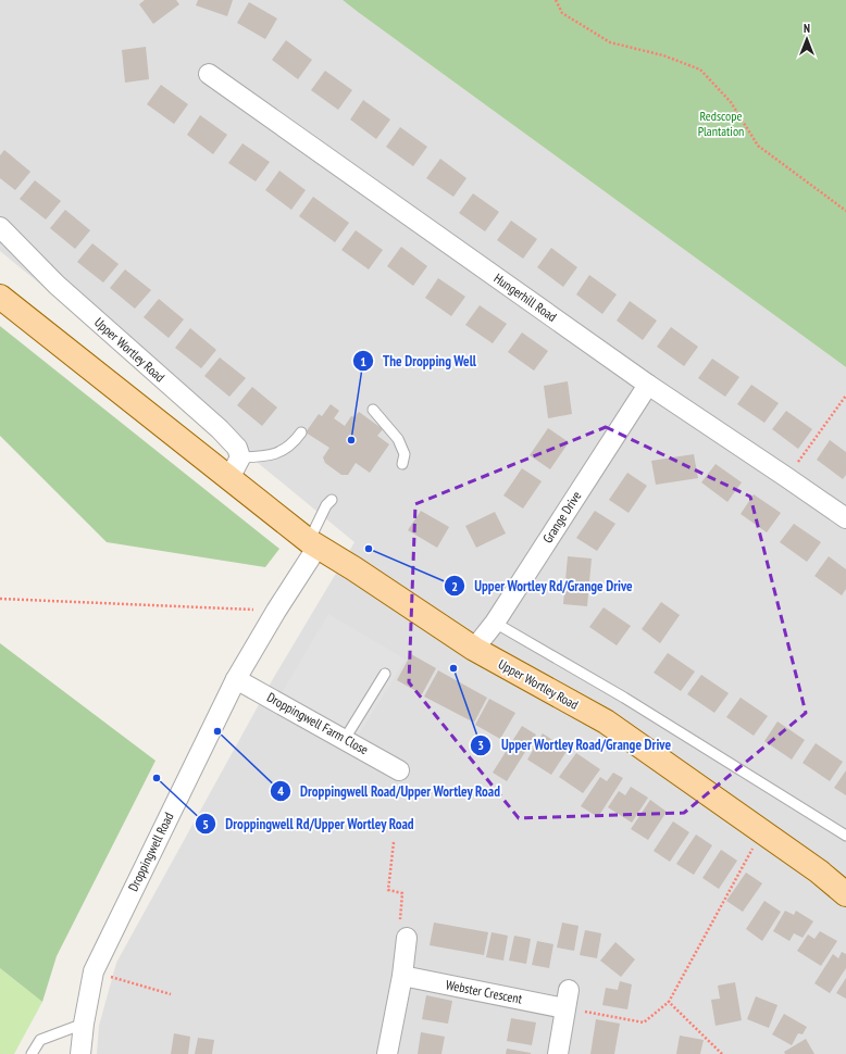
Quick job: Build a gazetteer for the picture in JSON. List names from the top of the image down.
{
  "streets": {
    "main road": ["Upper Wortley Road"],
    "street": [
      "Hungerhill Road",
      "Grange Drive",
      "Droppingwell Farm Close",
      "Droppingwell Road",
      "Webster Crescent"
    ]
  },
  "crossings": [
    ["Hungerhill Road", "Grange Drive"],
    ["Upper Wortley Road", "Grange Drive"],
    ["Upper Wortley Road", "Droppingwell Road"],
    ["Droppingwell Farm Close", "Droppingwell Road"]
  ],
  "parks": ["Redscope Plantation"],
  "places": [
    "The Dropping Well",
    "Upper Wortley Rd/Grange Drive",
    "Upper Wortley Road/Grange Drive",
    "Droppingwell Road/Upper Wortley Road",
    "Droppingwell Rd/Upper Wortley Road"
  ],
  "north": "top"
}
